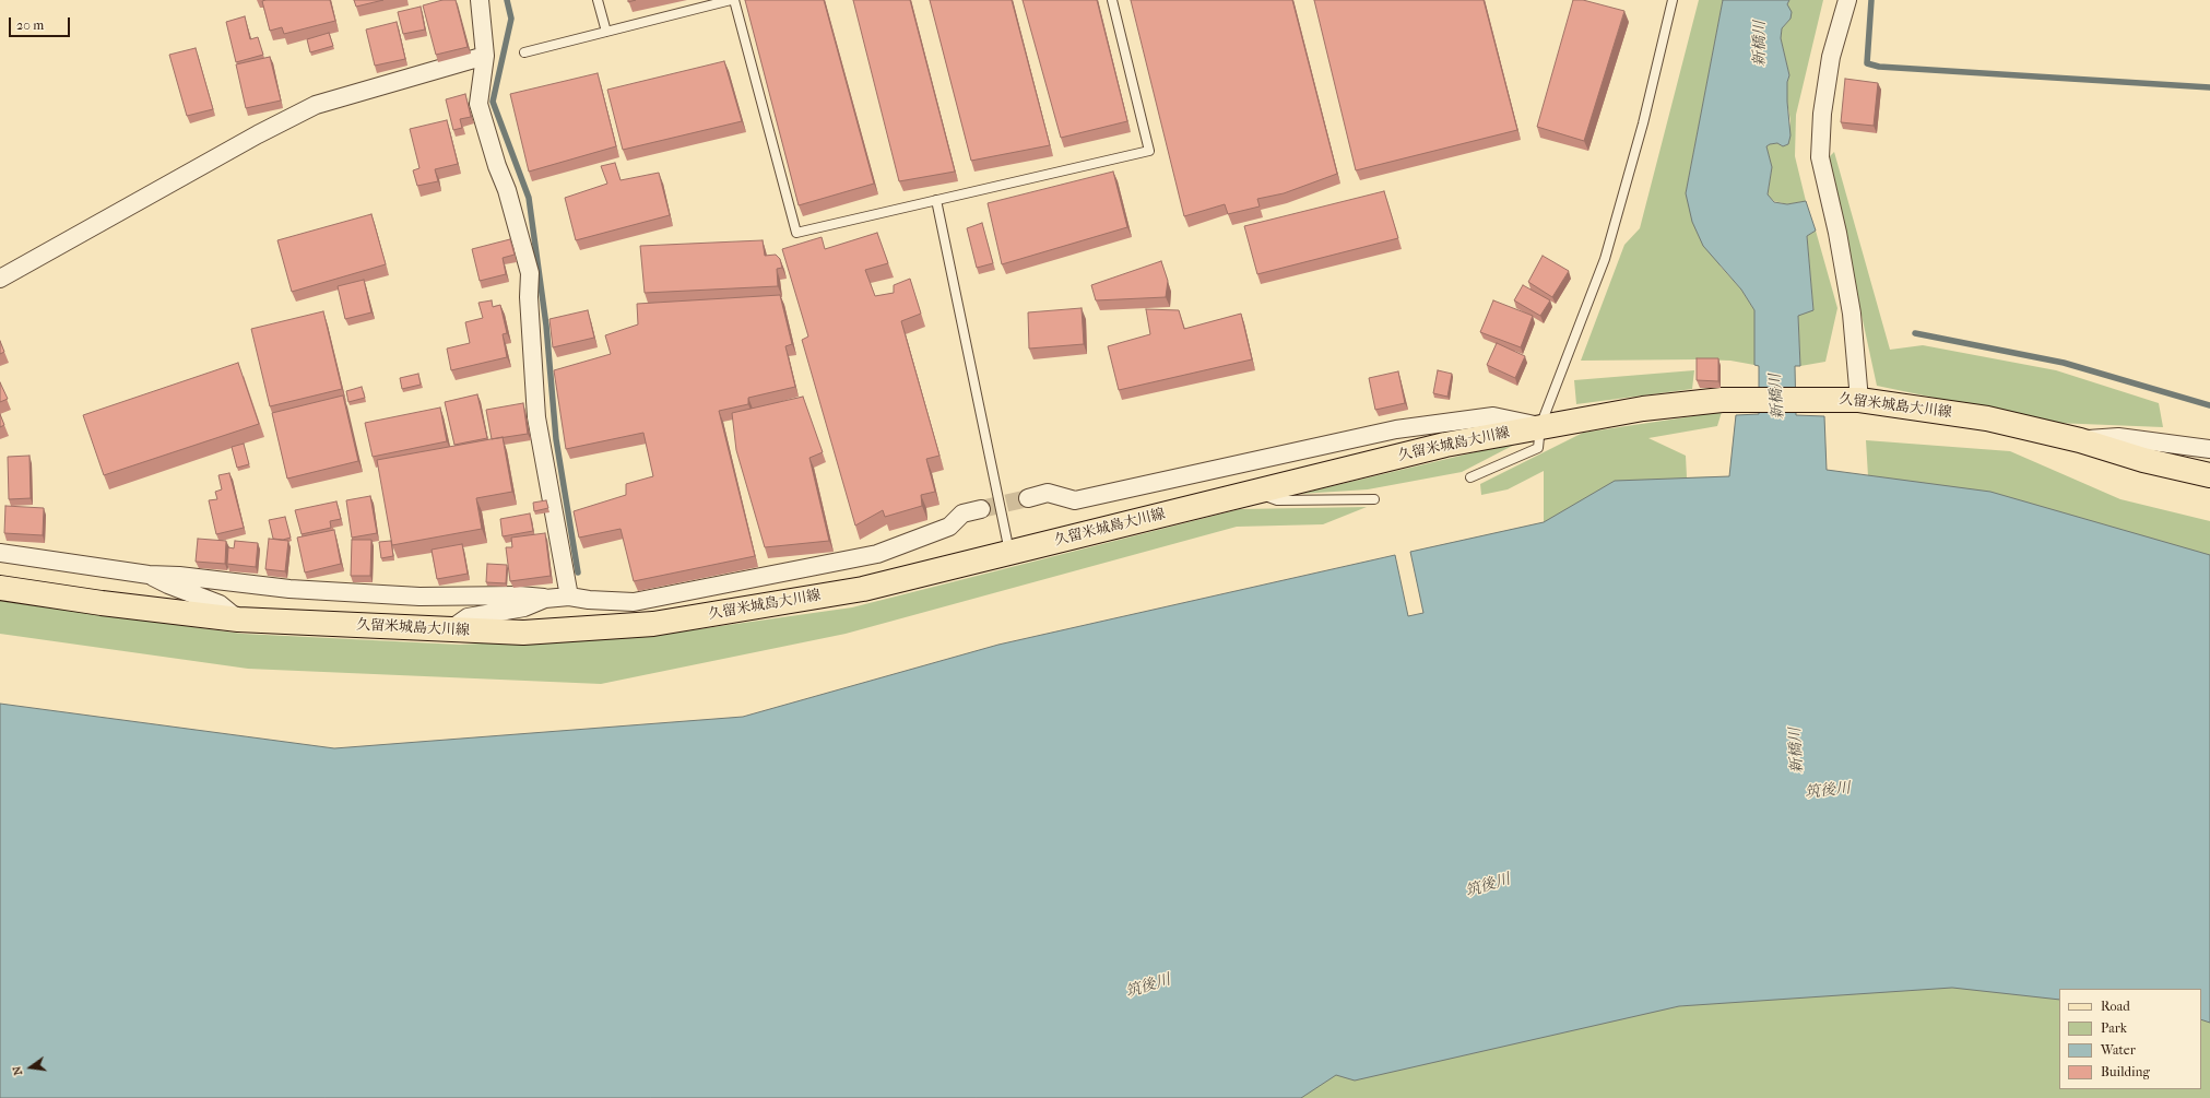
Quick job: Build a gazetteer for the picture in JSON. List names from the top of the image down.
{
  "streets": {
    "main road": ["久留米城島大川線"]
  },
  "water": ["新橋川", "筑後川"],
  "legend": [
    "Road",
    "Park",
    "Water",
    "Building"
  ],
  "scale_bar": "20 m",
  "north": "left"
}
